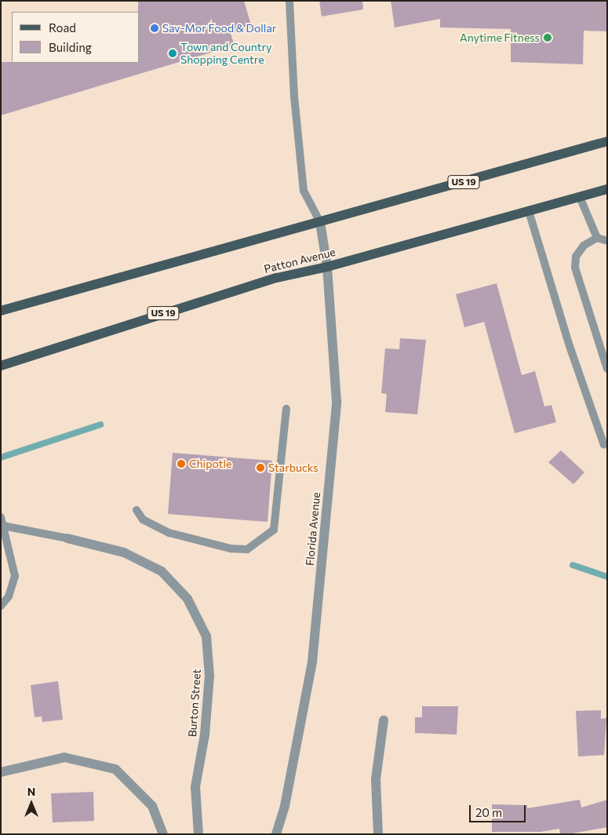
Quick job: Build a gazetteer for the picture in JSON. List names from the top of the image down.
{
  "streets": {
    "main road": ["US 19", "Patton Avenue"],
    "street": ["Florida Avenue", "Burton Street"]
  },
  "crossings": [
    ["US 19", "Florida Avenue"],
    ["Patton Avenue", "Florida Avenue"]
  ],
  "places": [
    "Sav-Mor Food & Dollar",
    "Anytime Fitness",
    "Town and Country Shopping Centre",
    "Chipotle",
    "Starbucks"
  ],
  "legend": ["Road", "Building"],
  "scale_bar": "20 m",
  "north": "top"
}
